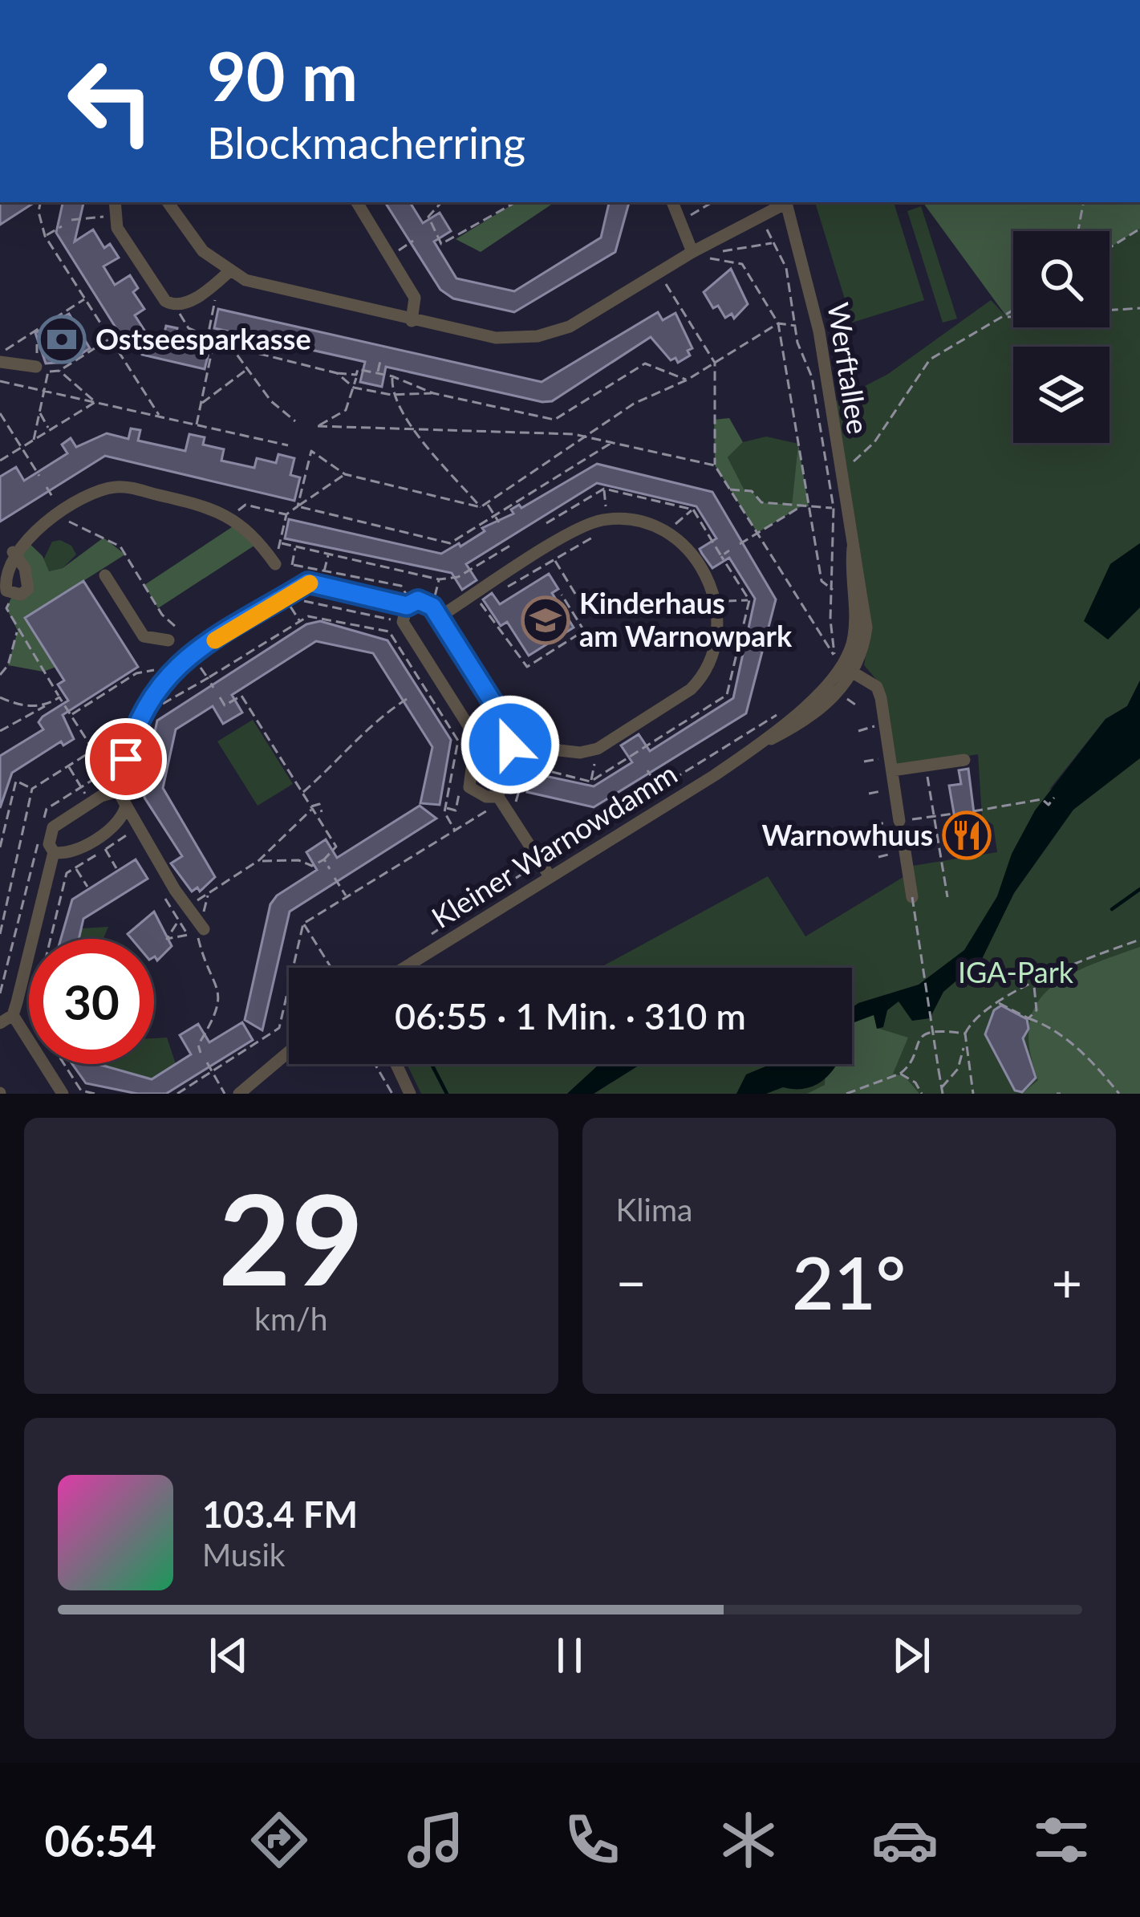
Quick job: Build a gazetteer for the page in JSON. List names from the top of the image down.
{
  "streets": {
    "street": ["Werftallee", "Kleiner Warnowdamm"]
  },
  "crossings": [
    ["Werftallee", "Kleiner Warnowdamm"]
  ],
  "parks": ["IGA-Park"],
  "places": {
    "bank": ["Ostseesparkasse"],
    "school or university": ["Kinderhaus am Warnowpark"],
    "restaurant": ["Warnowhuus"]
  },
  "page": {
    "turn": ["90 m", "Blockmacherring"],
    "limit": "30",
    "trip": "06:55 · 1 Min. · 310 m",
    "tile": [
      ["29", "km/h"],
      "Klima"
    ],
    "heat": ["−", "21°", "+"],
    "song": ["103.4 FM", "Musik"],
    "tabs": "06:54"
  }
}
